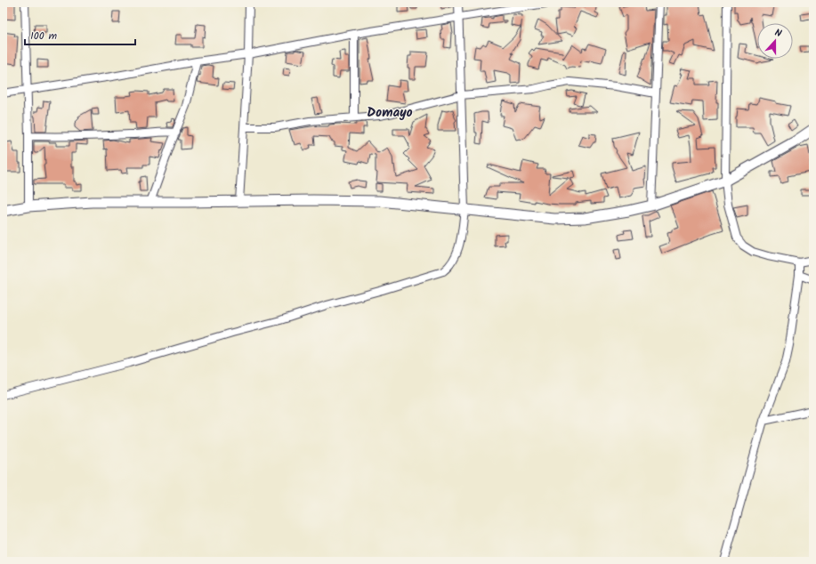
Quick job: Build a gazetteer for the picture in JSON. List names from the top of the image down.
{
  "districts": ["Domayo"],
  "scale_bar": "100 m",
  "north": "top"
}
